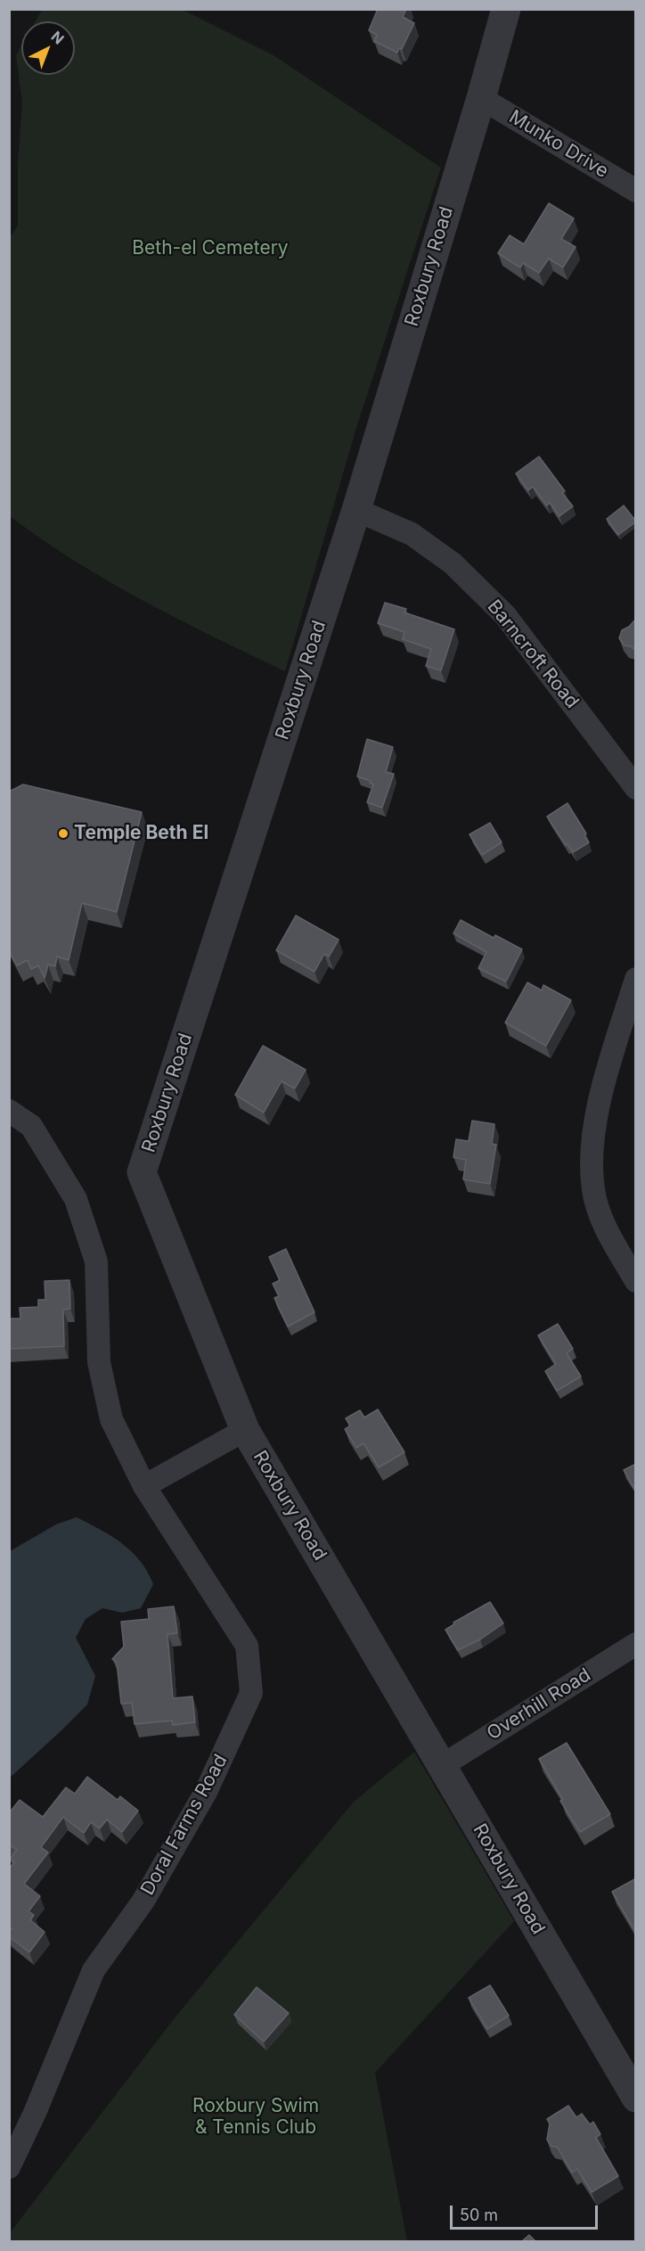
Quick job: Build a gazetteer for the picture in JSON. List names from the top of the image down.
{
  "streets": {
    "street": [
      "Munko Drive",
      "Roxbury Road",
      "Barncroft Road",
      "Overhill Road",
      "Doral Farms Road"
    ]
  },
  "crossings": [
    ["Munko Drive", "Roxbury Road"],
    ["Roxbury Road", "Barncroft Road"],
    ["Roxbury Road", "Overhill Road"]
  ],
  "parks": ["Beth-el Cemetery", "Roxbury Swim & Tennis Club"],
  "places": ["Temple Beth El"],
  "scale_bar": "50 m",
  "north": "top right"
}
